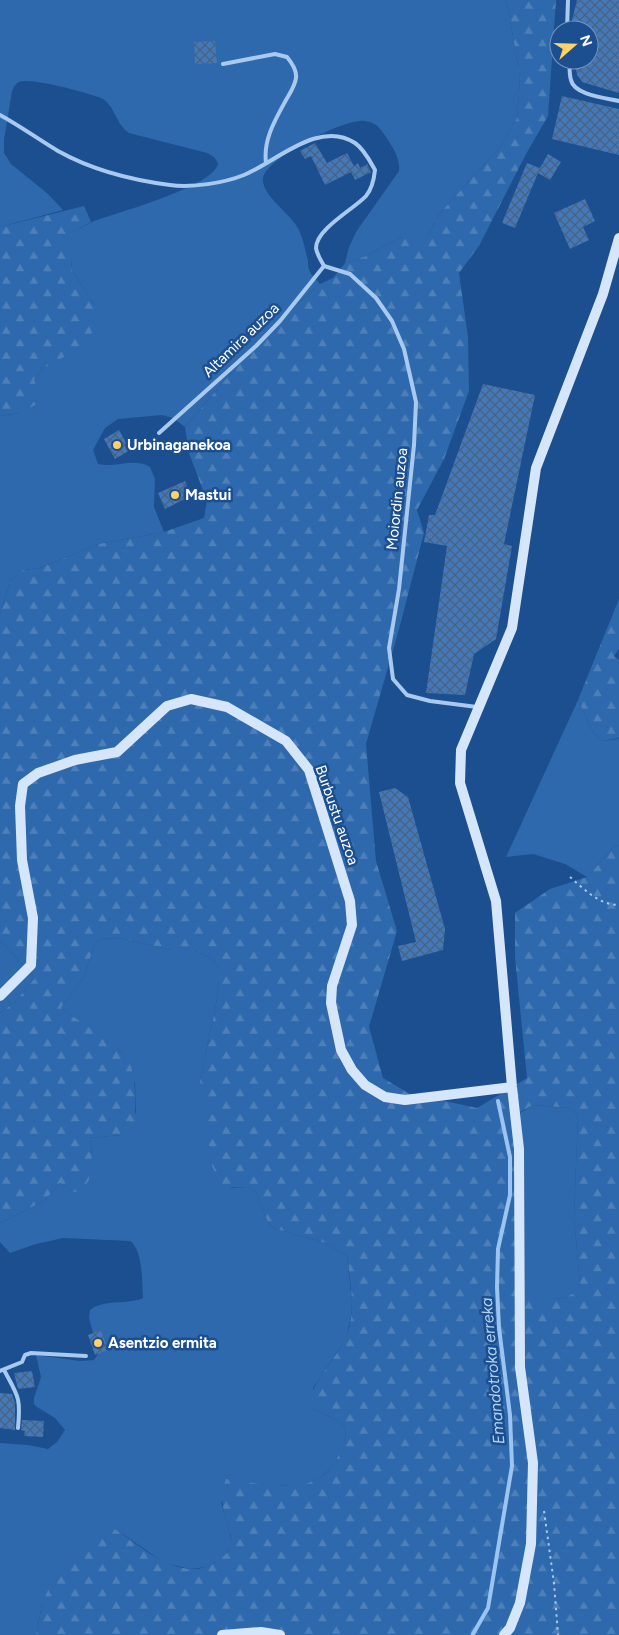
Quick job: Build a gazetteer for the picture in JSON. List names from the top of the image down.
{
  "streets": {
    "street": ["Burbustu auzoa"],
    "lane": ["Altamira auzoa", "Moiordin auzoa"]
  },
  "crossings": [
    ["Altamira auzoa", "Moiordin auzoa"]
  ],
  "water": ["Emandotroka erreka"],
  "places": ["Urbinaganekoa", "Mastui", "Asentzio ermita"],
  "north": "right"
}
